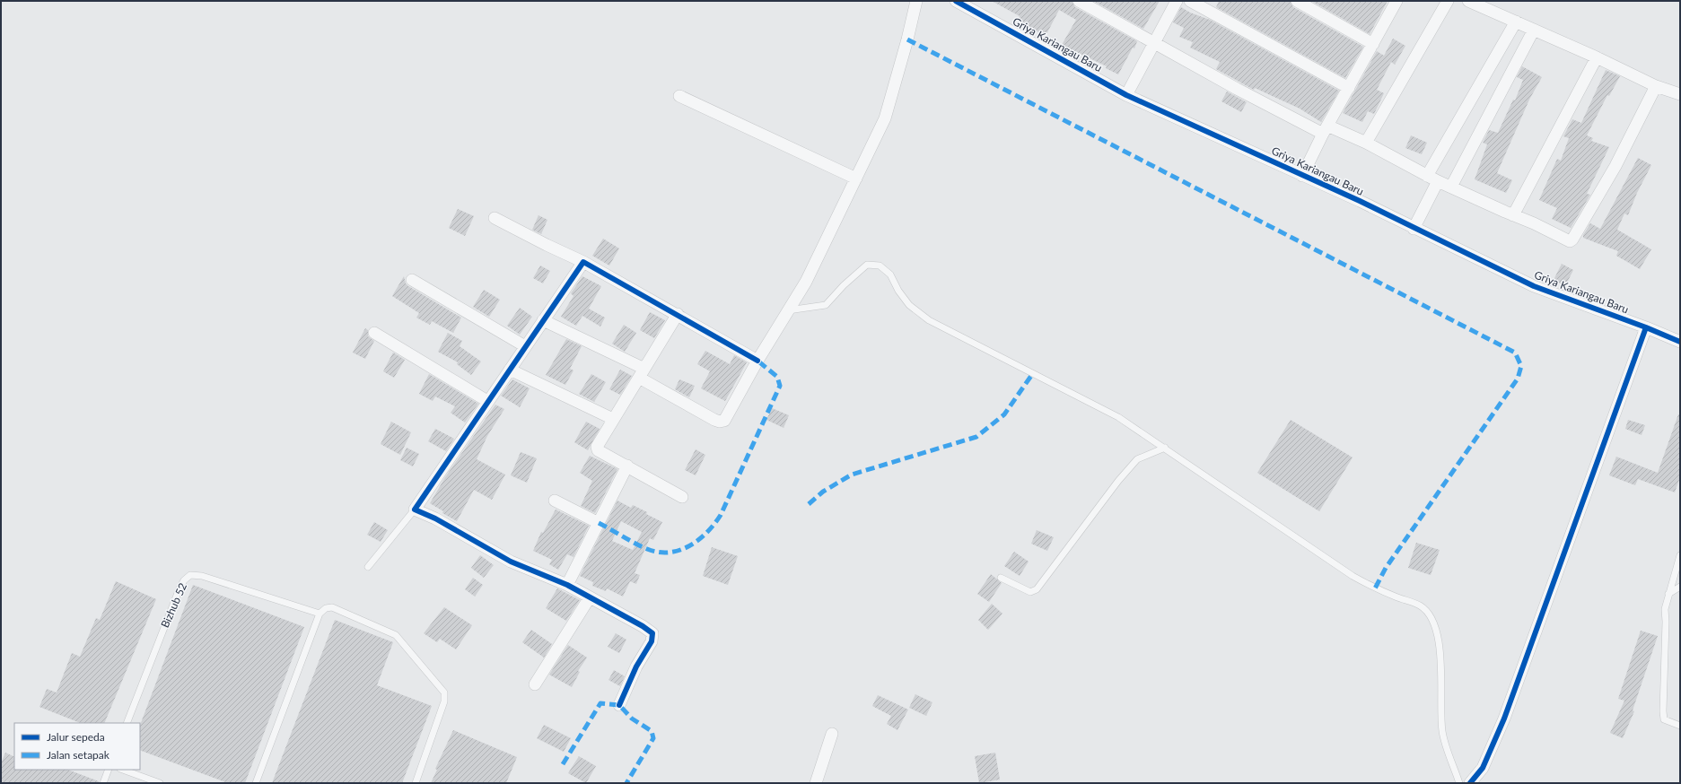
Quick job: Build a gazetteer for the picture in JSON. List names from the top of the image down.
{
  "streets": {
    "street": ["Griya Kariangau Baru"],
    "lane": ["Bizhub 52"]
  },
  "legend": ["Jalur sepeda", "Jalan setapak"]
}
